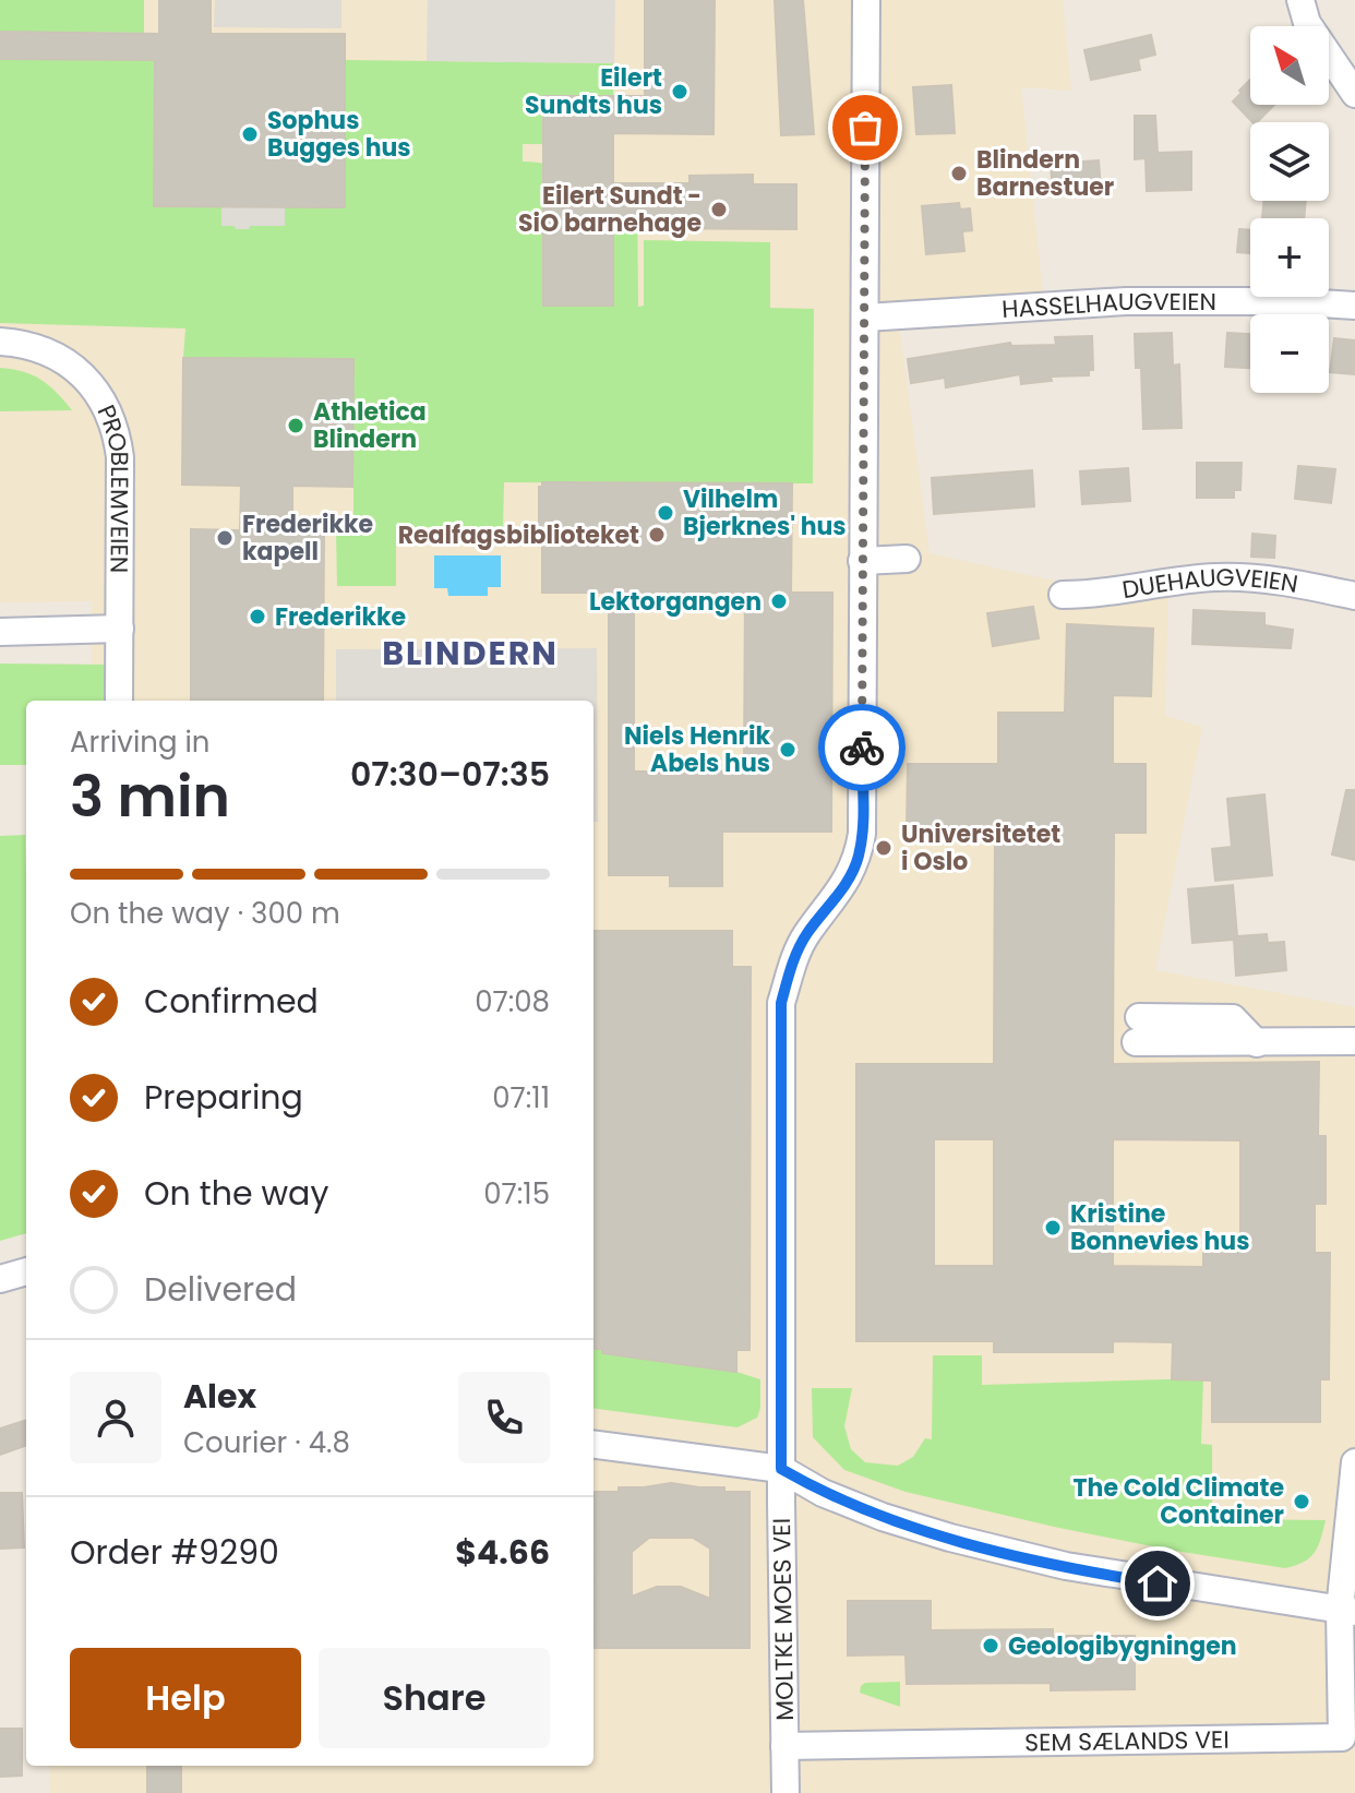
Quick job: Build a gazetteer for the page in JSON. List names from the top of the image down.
{
  "streets": {
    "street": [
      "HASSELHAUGVEIEN",
      "PROBLEMVEIEN",
      "DUEHAUGVEIEN",
      "MOLTKE MOES VEI",
      "SEM SÆLANDS VEI"
    ]
  },
  "crossings": [
    ["HASSELHAUGVEIEN", "MOLTKE MOES VEI"],
    ["MOLTKE MOES VEI", "SEM SÆLANDS VEI"]
  ],
  "districts": ["BLINDERN"],
  "places": [
    "Eilert Sundts hus",
    "Sophus Bugges hus",
    "Blindern Barnestuer",
    "Eilert Sundt - SiO barnehage",
    "Athletica Blindern",
    "Vilhelm Bjerknes' hus",
    "Realfagsbiblioteket",
    "Frederikke kapell",
    "Lektorgangen",
    "Frederikke",
    "Niels Henrik Abels hus",
    "Universitetet i Oslo",
    "Kristine Bonnevies hus",
    "The Cold Climate Container",
    "Geologibygningen"
  ],
  "north": "top left",
  "page": {
    "map_buttons": ["+", "−"],
    "heading": ["3 min", "Arriving in", "07:30–07:35"],
    "panel": [
      "Alex",
      "Courier · 4.8",
      "Order #9290",
      "$4.66"
    ],
    "bar": "On the way · 300 m",
    "list": [
      ["Confirmed", "07:08"],
      ["Preparing", "07:11"],
      ["On the way", "07:15"],
      "Delivered"
    ],
    "buttons": ["Help", "Share"]
  }
}
